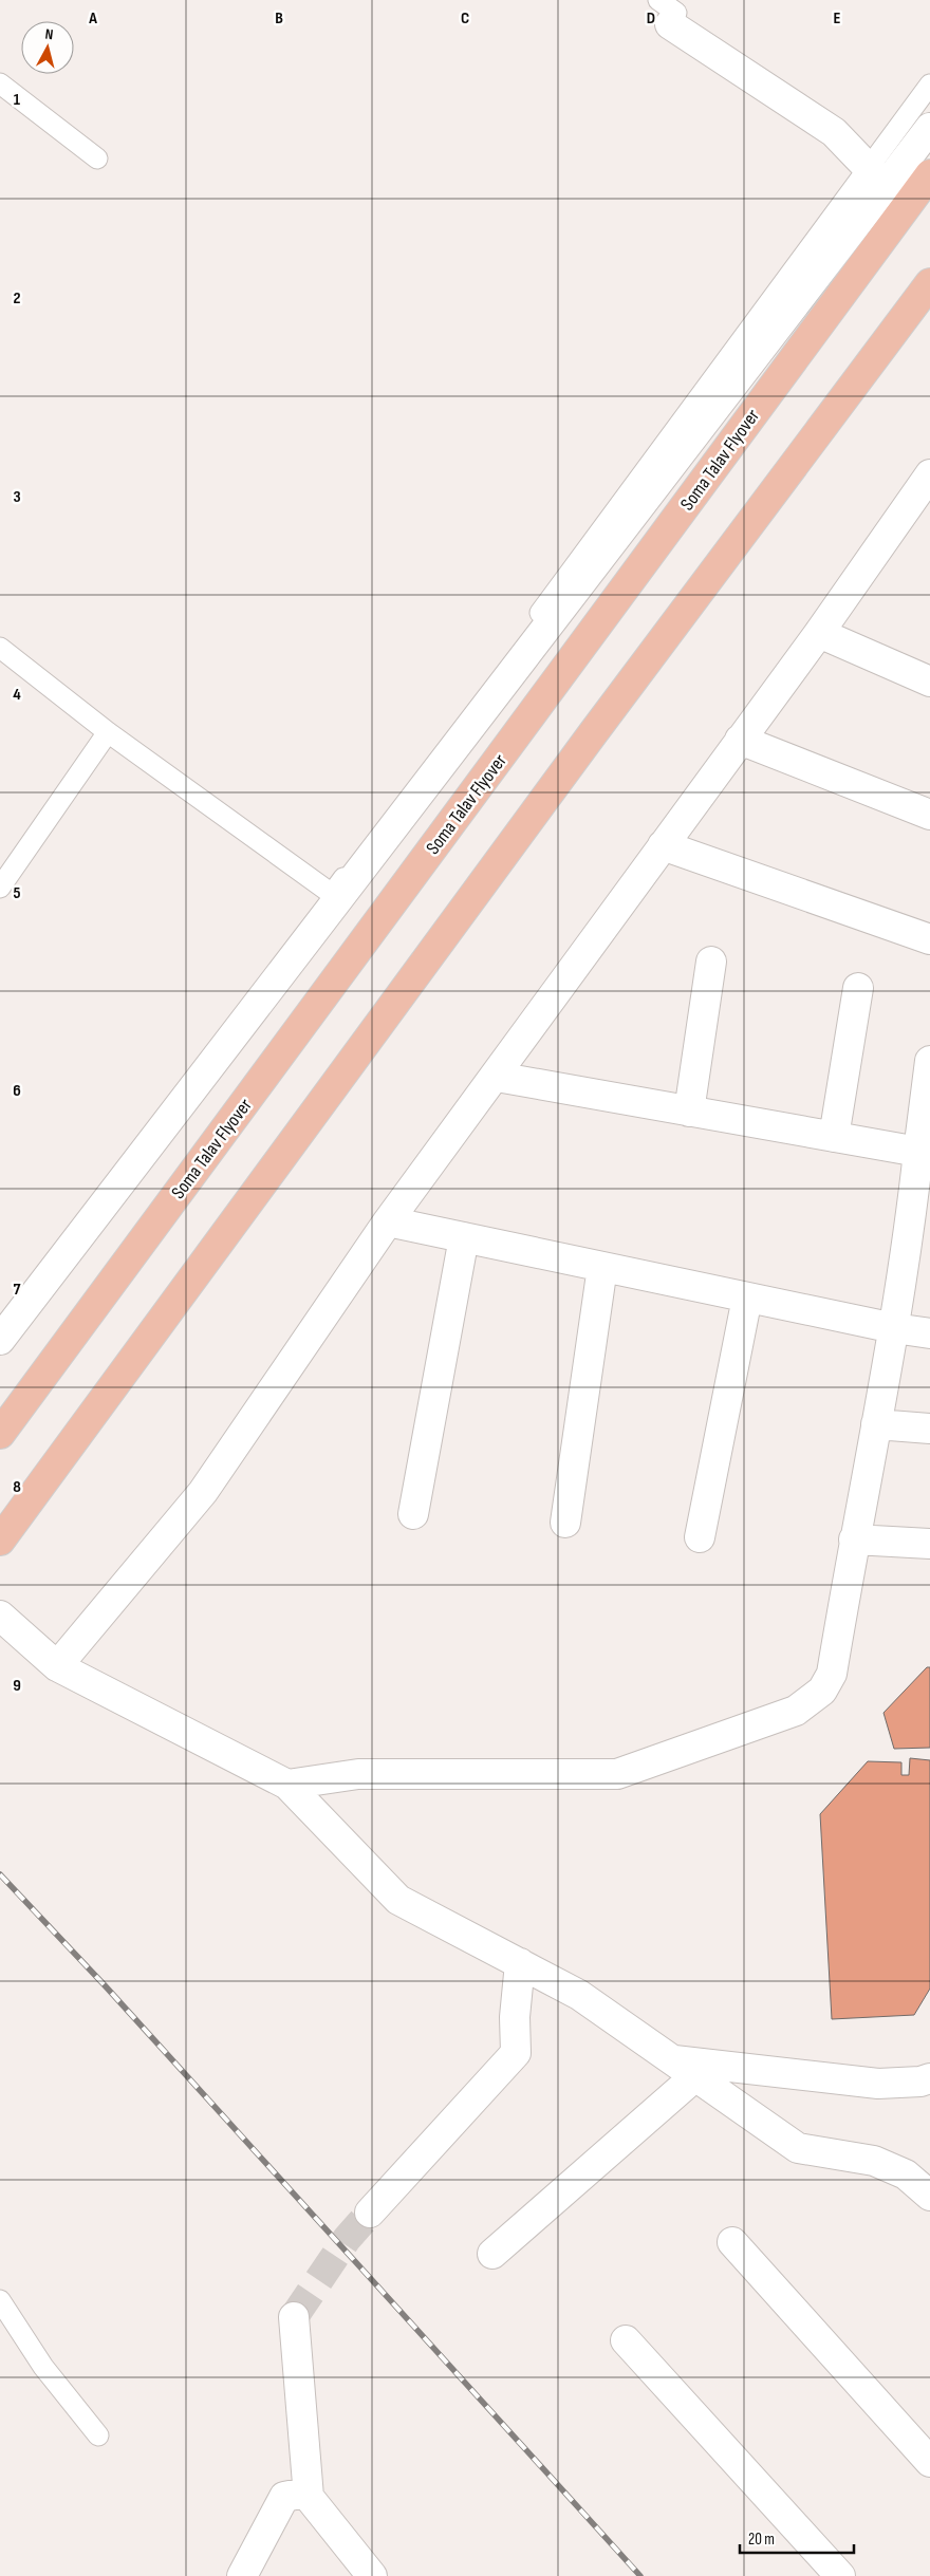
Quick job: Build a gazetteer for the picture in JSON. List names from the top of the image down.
{
  "streets": {
    "main road": ["Soma Talav Flyover"]
  },
  "scale_bar": "20 m",
  "north": "top",
  "grid": {
    "columns": [
      "A",
      "B",
      "C",
      "D",
      "E"
    ],
    "rows": [
      "1",
      "2",
      "3",
      "4",
      "5",
      "6",
      "7",
      "8",
      "9"
    ]
  }
}
